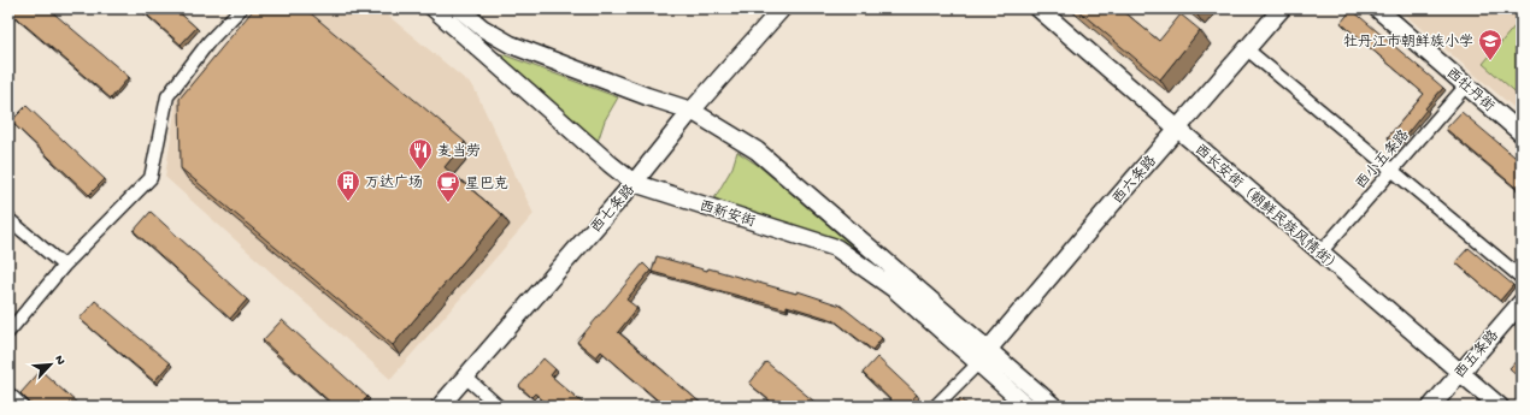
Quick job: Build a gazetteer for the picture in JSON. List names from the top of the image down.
{
  "streets": {
    "street": [
      "西牡丹街",
      "西小五条路",
      "西六条路",
      "西七条路",
      "西长安街（朝鲜民族风情街）",
      "西新安街",
      "西五条路"
    ]
  },
  "crossings": [
    ["西牡丹街", "西小五条路"],
    ["西小五条路", "西长安街（朝鲜民族风情街）"],
    ["西六条路", "西长安街（朝鲜民族风情街）"],
    ["西六条路", "西新安街"],
    ["西七条路", "西新安街"],
    ["西长安街（朝鲜民族风情街）", "西五条路"]
  ],
  "places": {
    "school or university": ["牡丹江市朝鲜族小学"],
    "restaurant": ["麦当劳"],
    "building": ["万达广场"],
    "cafe": ["星巴克"]
  },
  "north": "top right"
}
